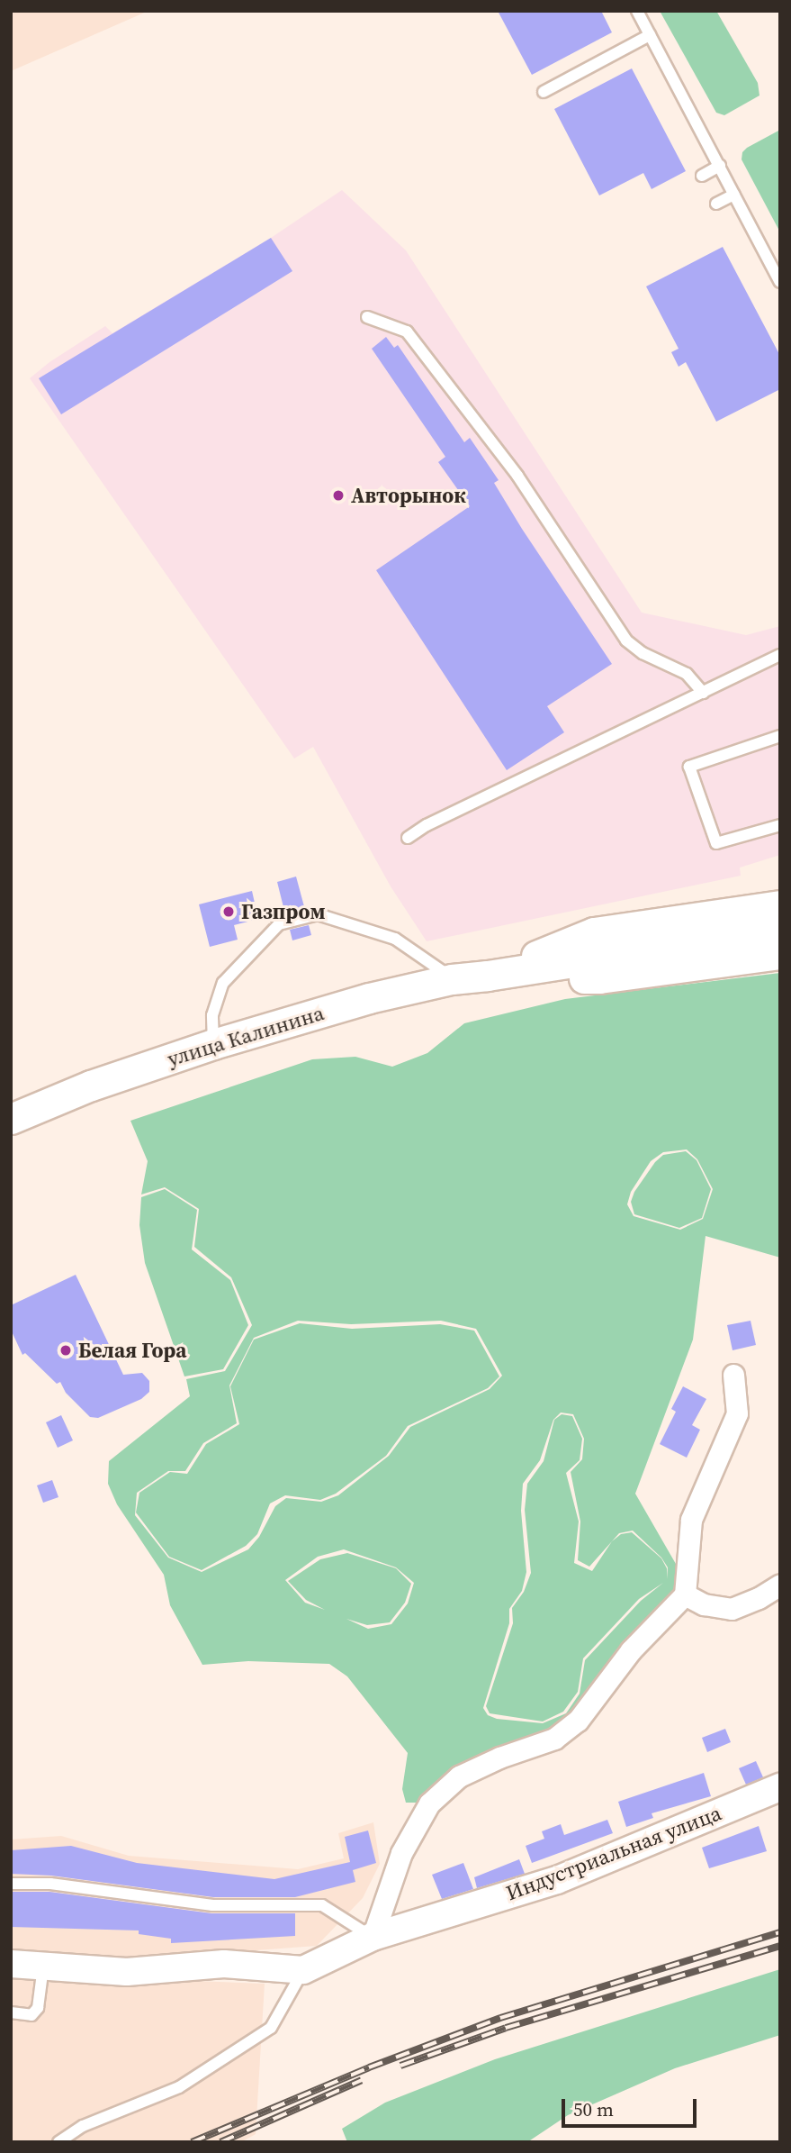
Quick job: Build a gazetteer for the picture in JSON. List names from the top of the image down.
{
  "streets": {
    "main road": ["улица Калинина"],
    "street": ["Индустриальная улица"]
  },
  "places": ["Авторынок", "Газпром", "Белая Гора"],
  "scale_bar": "50 m"
}
